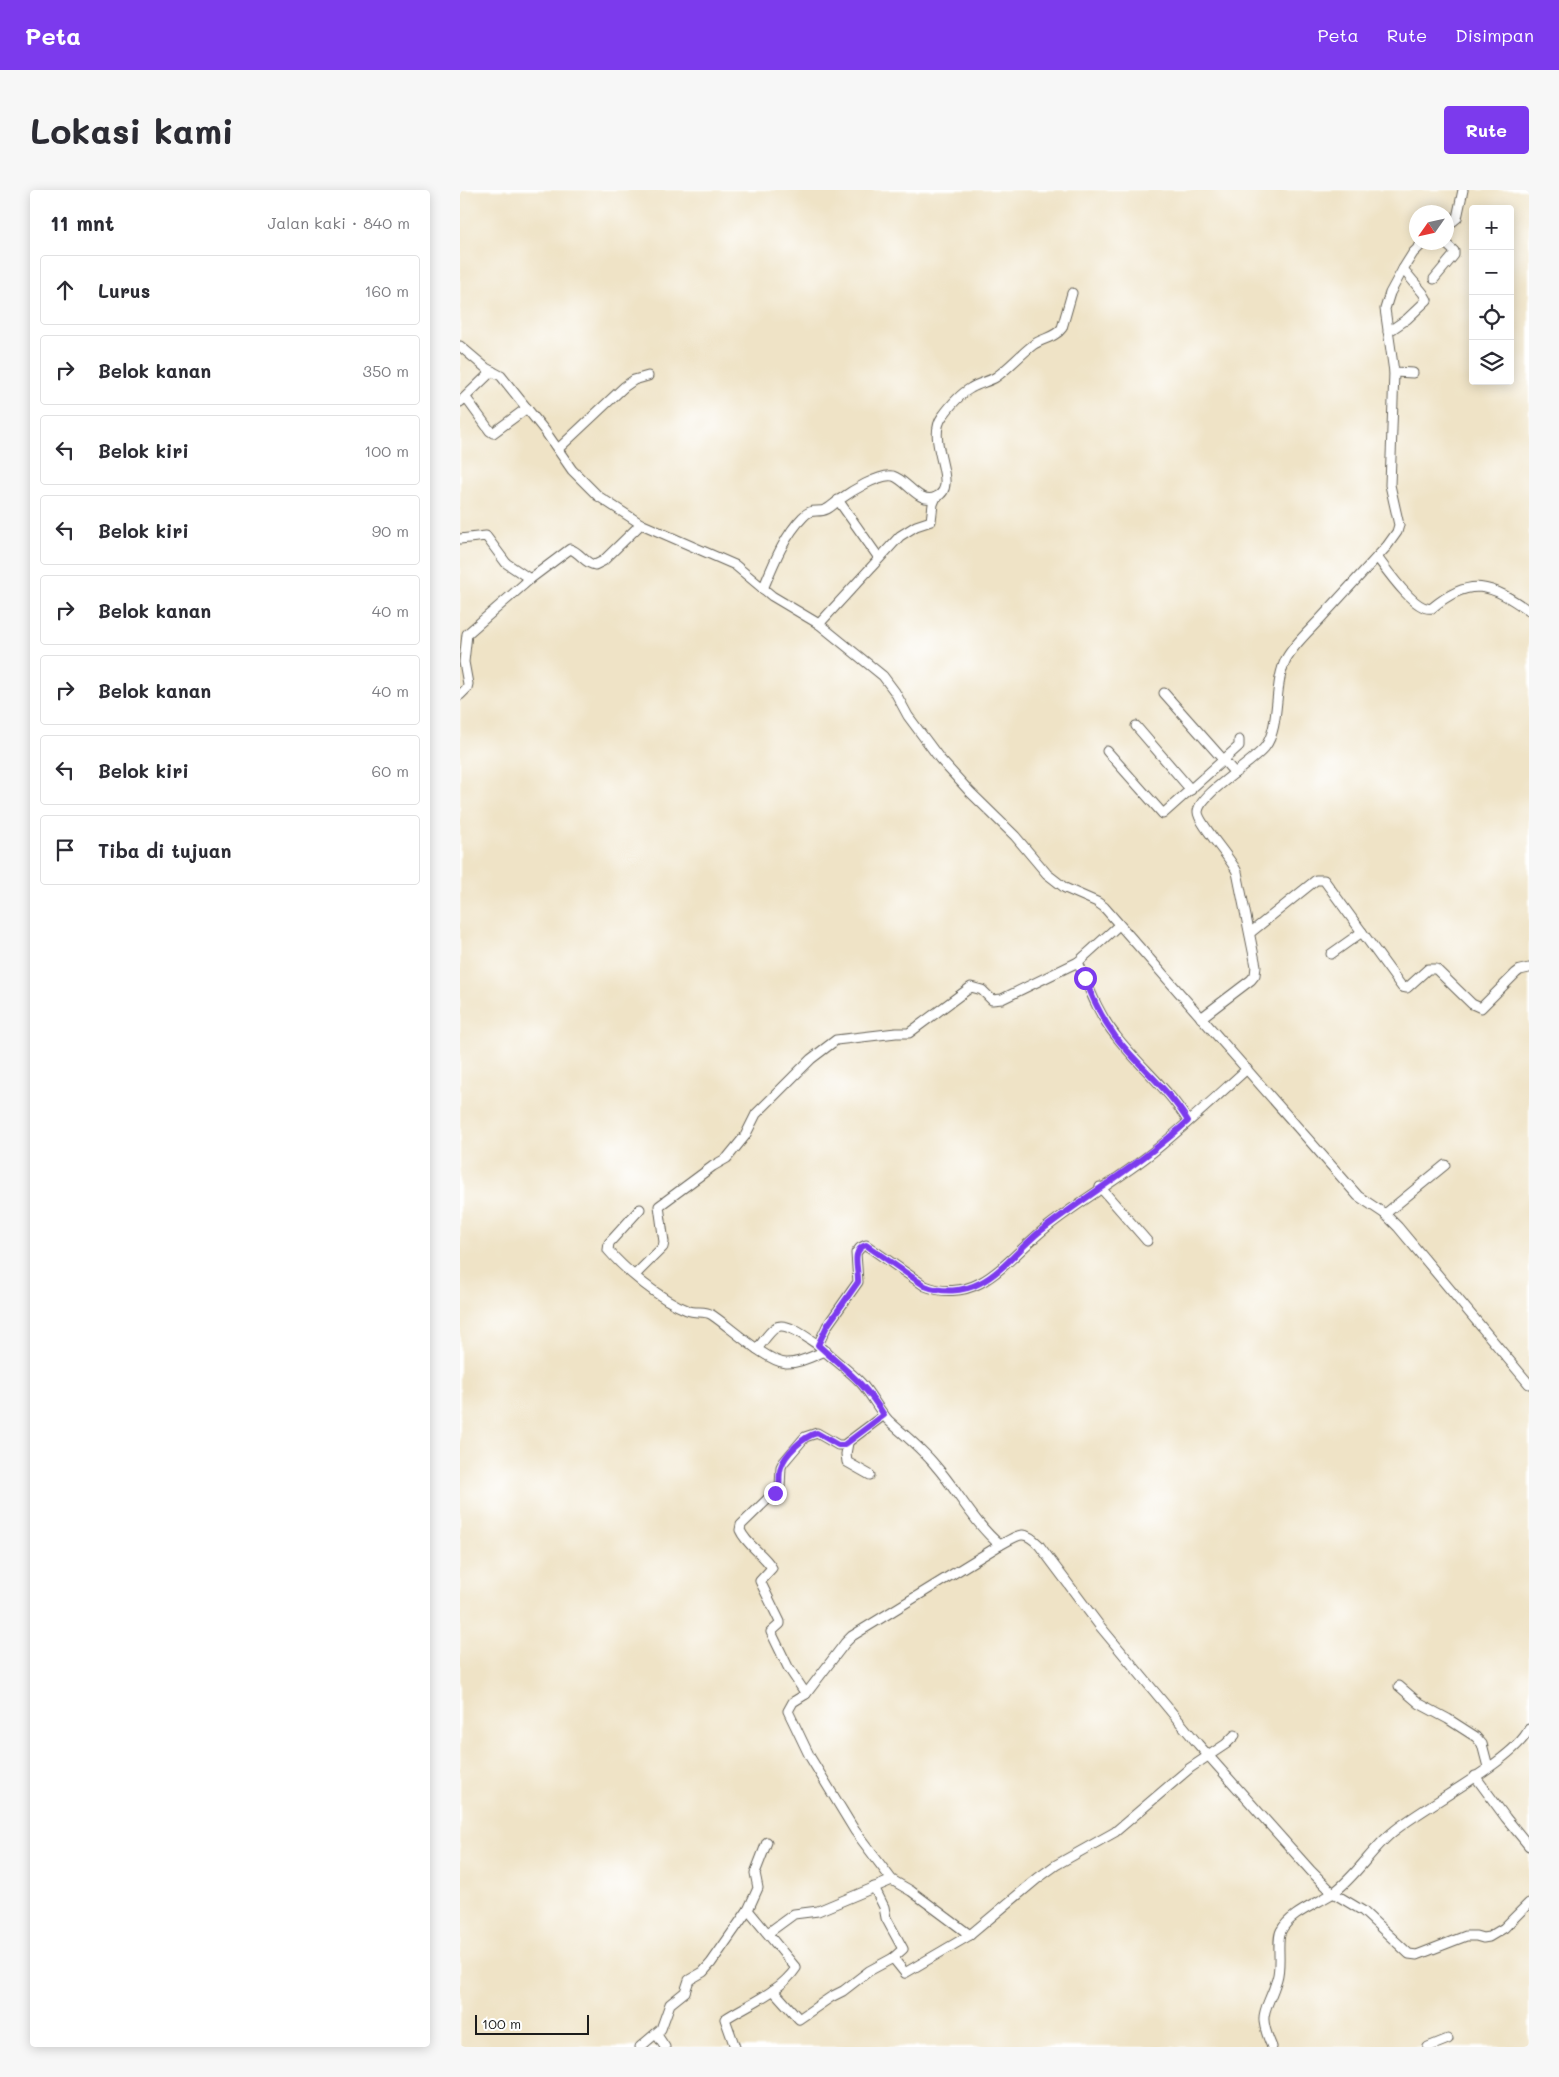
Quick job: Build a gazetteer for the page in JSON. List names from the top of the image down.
{
  "scale_bar": "100 m",
  "north": "bottom left",
  "page": {
    "header": "Peta",
    "nav": ["Peta", "Rute", "Disimpan"],
    "buttons": "Rute",
    "title": "Lokasi kami",
    "heading": ["11 mnt", "Jalan kaki · 840 m"],
    "map_buttons": ["+", "−"],
    "list": [
      ["Lurus", "160 m"],
      ["Belok kanan", "350 m"],
      ["Belok kiri", "100 m"],
      ["Belok kiri", "90 m"],
      ["Belok kanan", "40 m"],
      ["Belok kanan", "40 m"],
      ["Belok kiri", "60 m"],
      "Tiba di tujuan"
    ],
    "scale": "100 m"
  }
}
